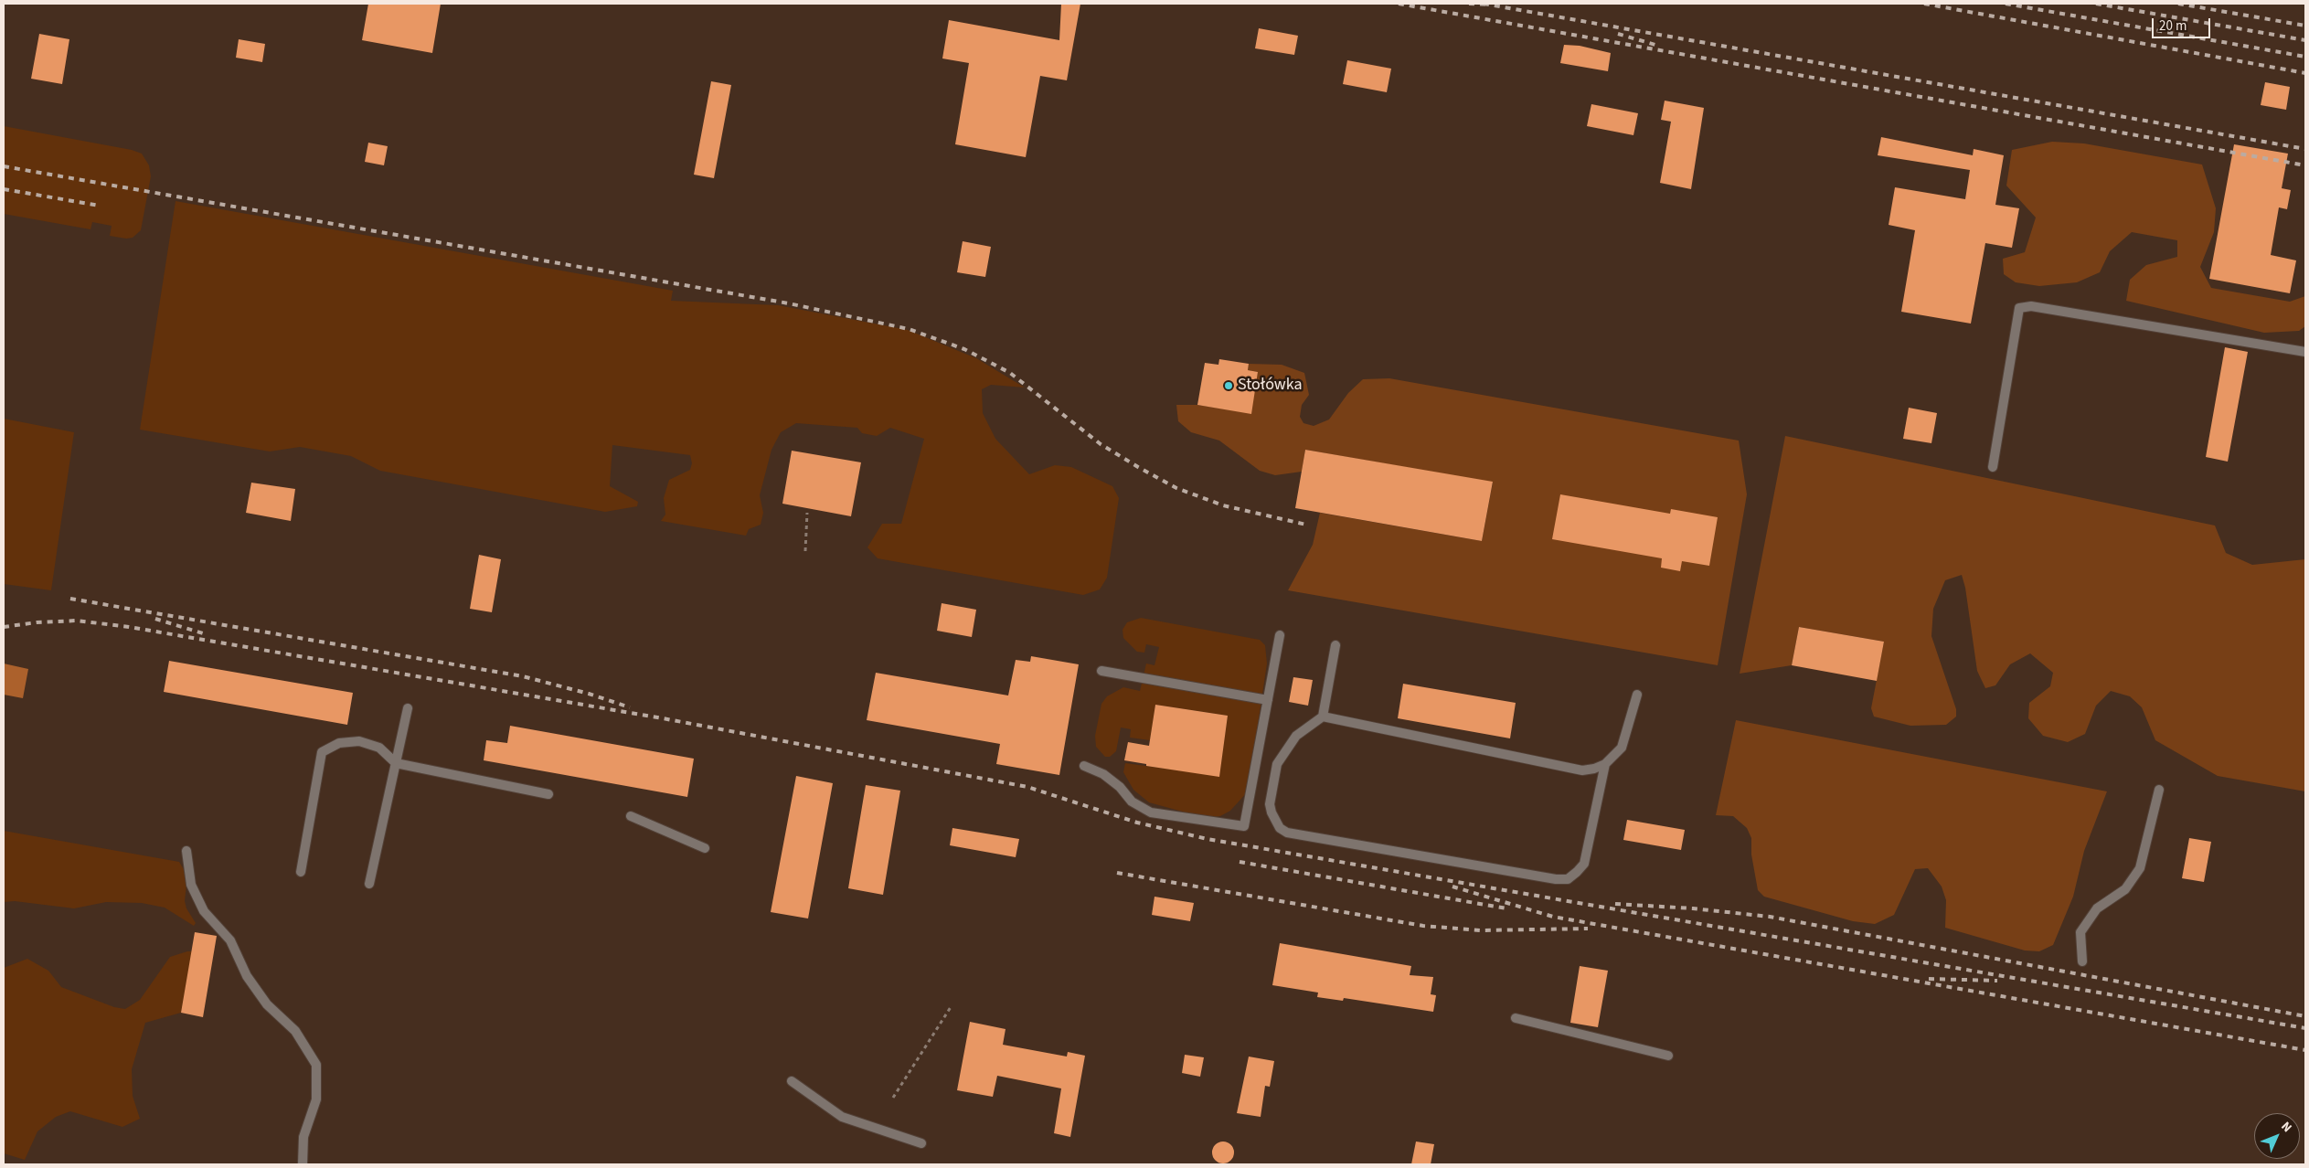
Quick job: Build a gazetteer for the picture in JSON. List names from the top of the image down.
{
  "places": ["Stołówka"],
  "scale_bar": "20 m",
  "north": "top right"
}
